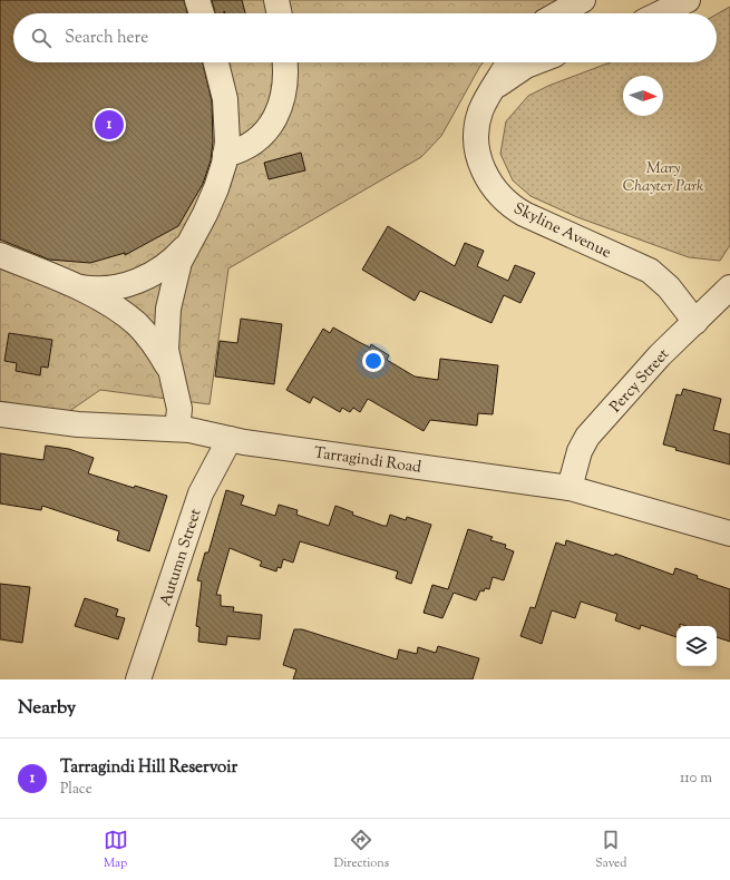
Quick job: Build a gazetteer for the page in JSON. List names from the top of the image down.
{
  "streets": {
    "street": [
      "Skyline Avenue",
      "Percy Street",
      "Tarragindi Road",
      "Autumn Street"
    ]
  },
  "crossings": [
    ["Skyline Avenue", "Percy Street"],
    ["Percy Street", "Tarragindi Road"],
    ["Tarragindi Road", "Autumn Street"]
  ],
  "parks": ["Mary Chayter Park"],
  "north": "right",
  "page": {
    "search": "Search here",
    "pins": "1",
    "heading": "Nearby",
    "list": [
      {
        "mark": "1",
        "name": "Tarragindi Hill Reservoir",
        "note": "Place",
        "value": "110 m"
      }
    ],
    "nav": ["Map", "Directions", "Saved"]
  }
}
